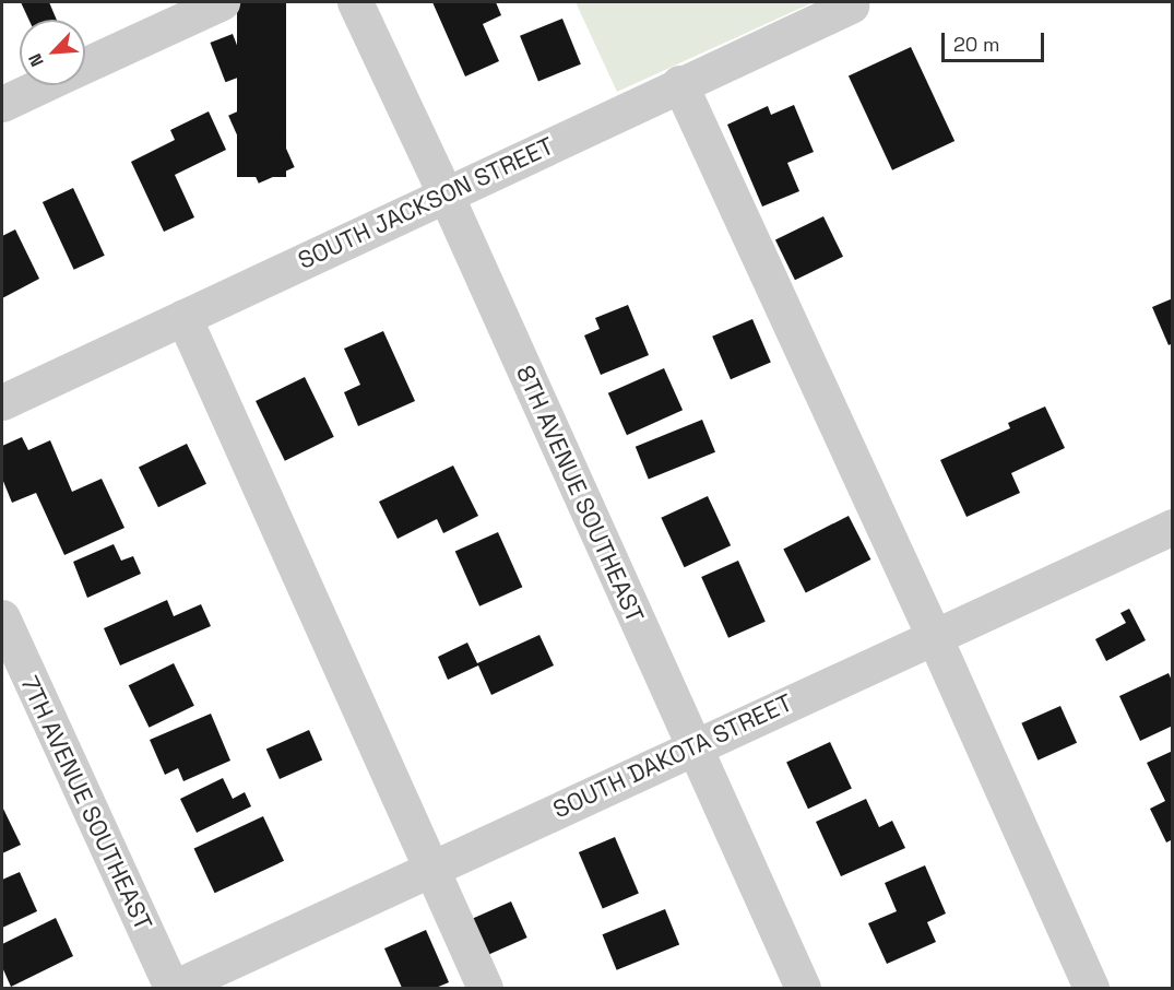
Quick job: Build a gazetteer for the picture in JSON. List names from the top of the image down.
{
  "streets": {
    "street": [
      "SOUTH JACKSON STREET",
      "8TH AVENUE SOUTHEAST",
      "SOUTH DAKOTA STREET",
      "7TH AVENUE SOUTHEAST"
    ]
  },
  "crossings": [
    ["SOUTH JACKSON STREET", "8TH AVENUE SOUTHEAST"],
    ["8TH AVENUE SOUTHEAST", "SOUTH DAKOTA STREET"],
    ["SOUTH DAKOTA STREET", "7TH AVENUE SOUTHEAST"]
  ],
  "scale_bar": "20 m",
  "north": "bottom left"
}
